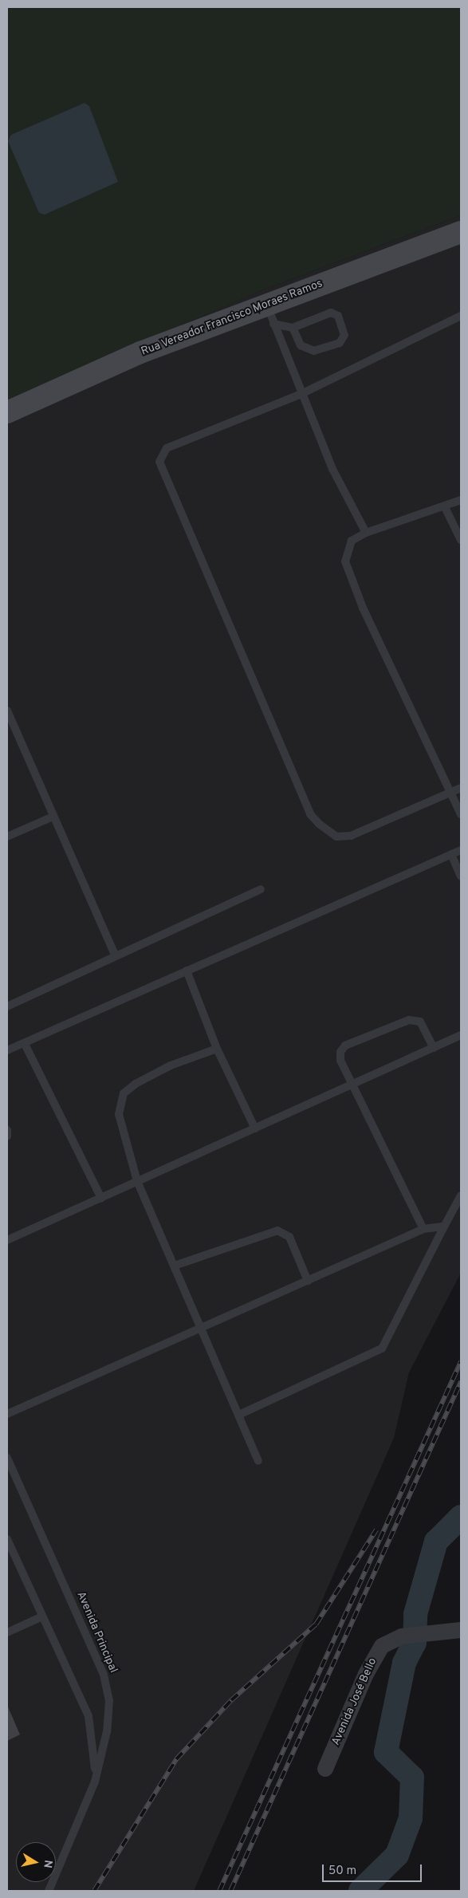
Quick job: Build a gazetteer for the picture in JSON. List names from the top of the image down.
{
  "streets": {
    "street": ["Rua Vereador Francisco Moraes Ramos", "Avenida José Bello"],
    "lane": ["Avenida Principal"]
  },
  "scale_bar": "50 m",
  "north": "right"
}
